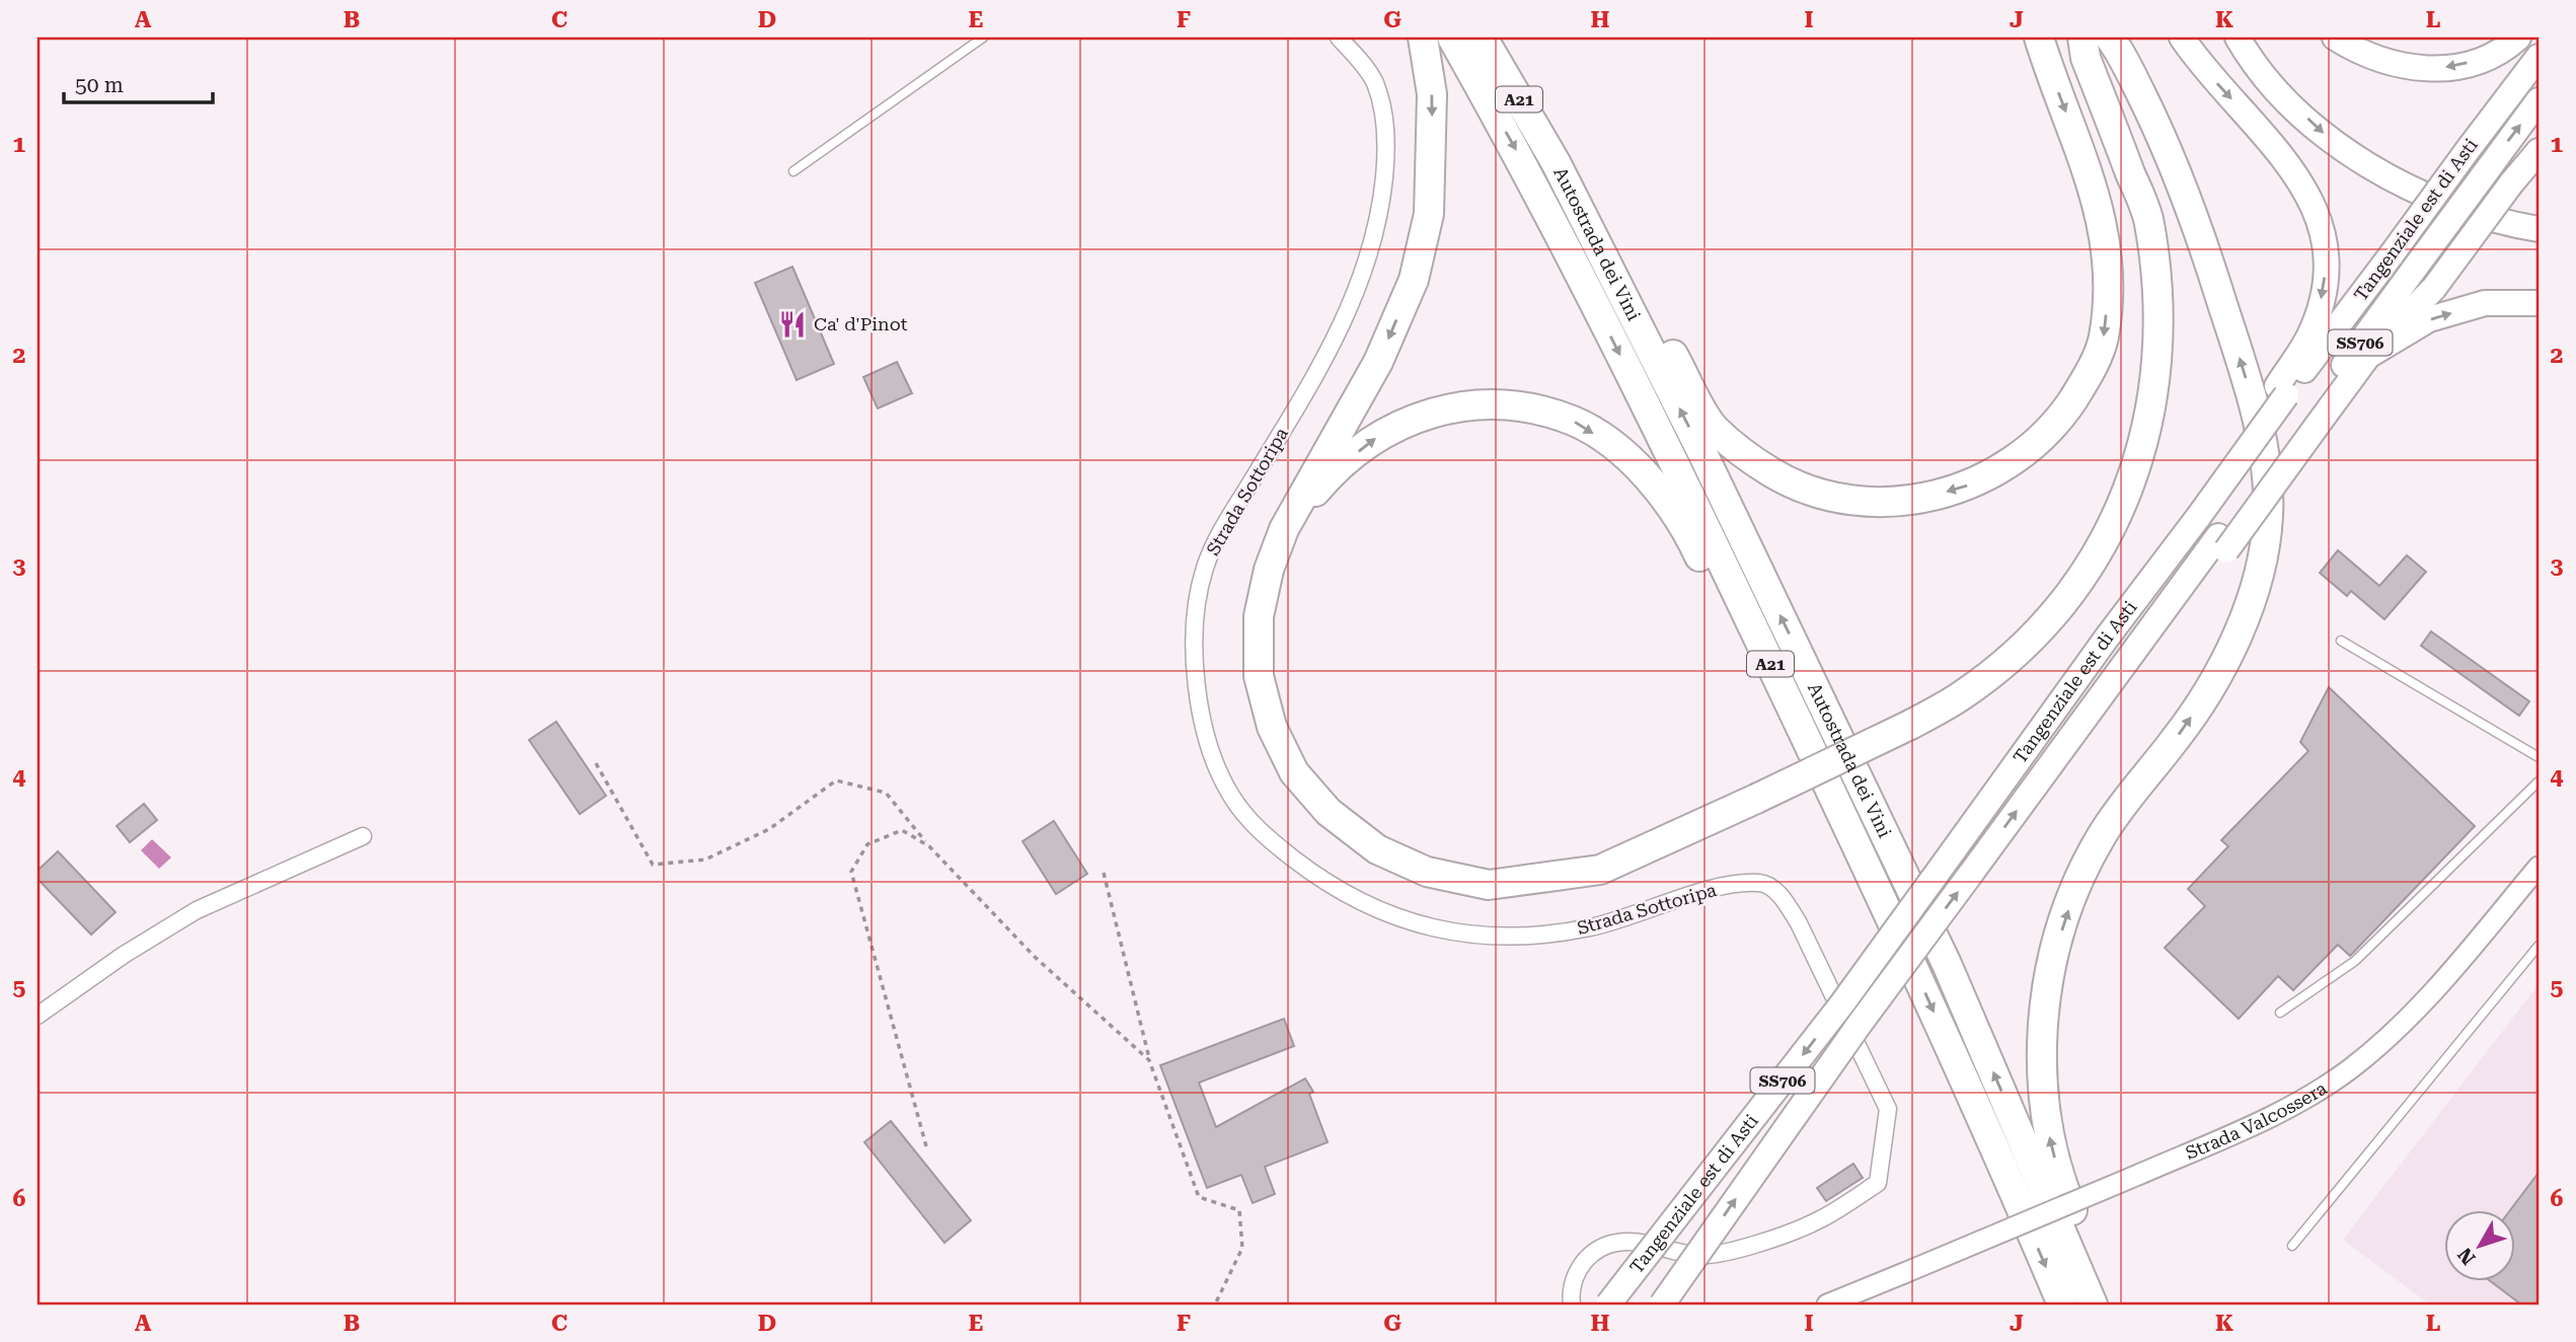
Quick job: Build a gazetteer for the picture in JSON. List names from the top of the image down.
{
  "streets": {
    "highway": [
      "A21",
      "Tangenziale est di Asti",
      "Autostrada dei Vini",
      "SS706"
    ],
    "street": ["Strada Sottoripa", "Strada Valcossera"]
  },
  "places": {
    "restaurant": ["Ca' d'Pinot"]
  },
  "scale_bar": "50 m",
  "north": "bottom left",
  "grid": {
    "columns": [
      "A",
      "B",
      "C",
      "D",
      "E",
      "F",
      "G",
      "H",
      "I",
      "J",
      "K",
      "L"
    ],
    "rows": [
      "1",
      "2",
      "3",
      "4",
      "5",
      "6"
    ]
  }
}
